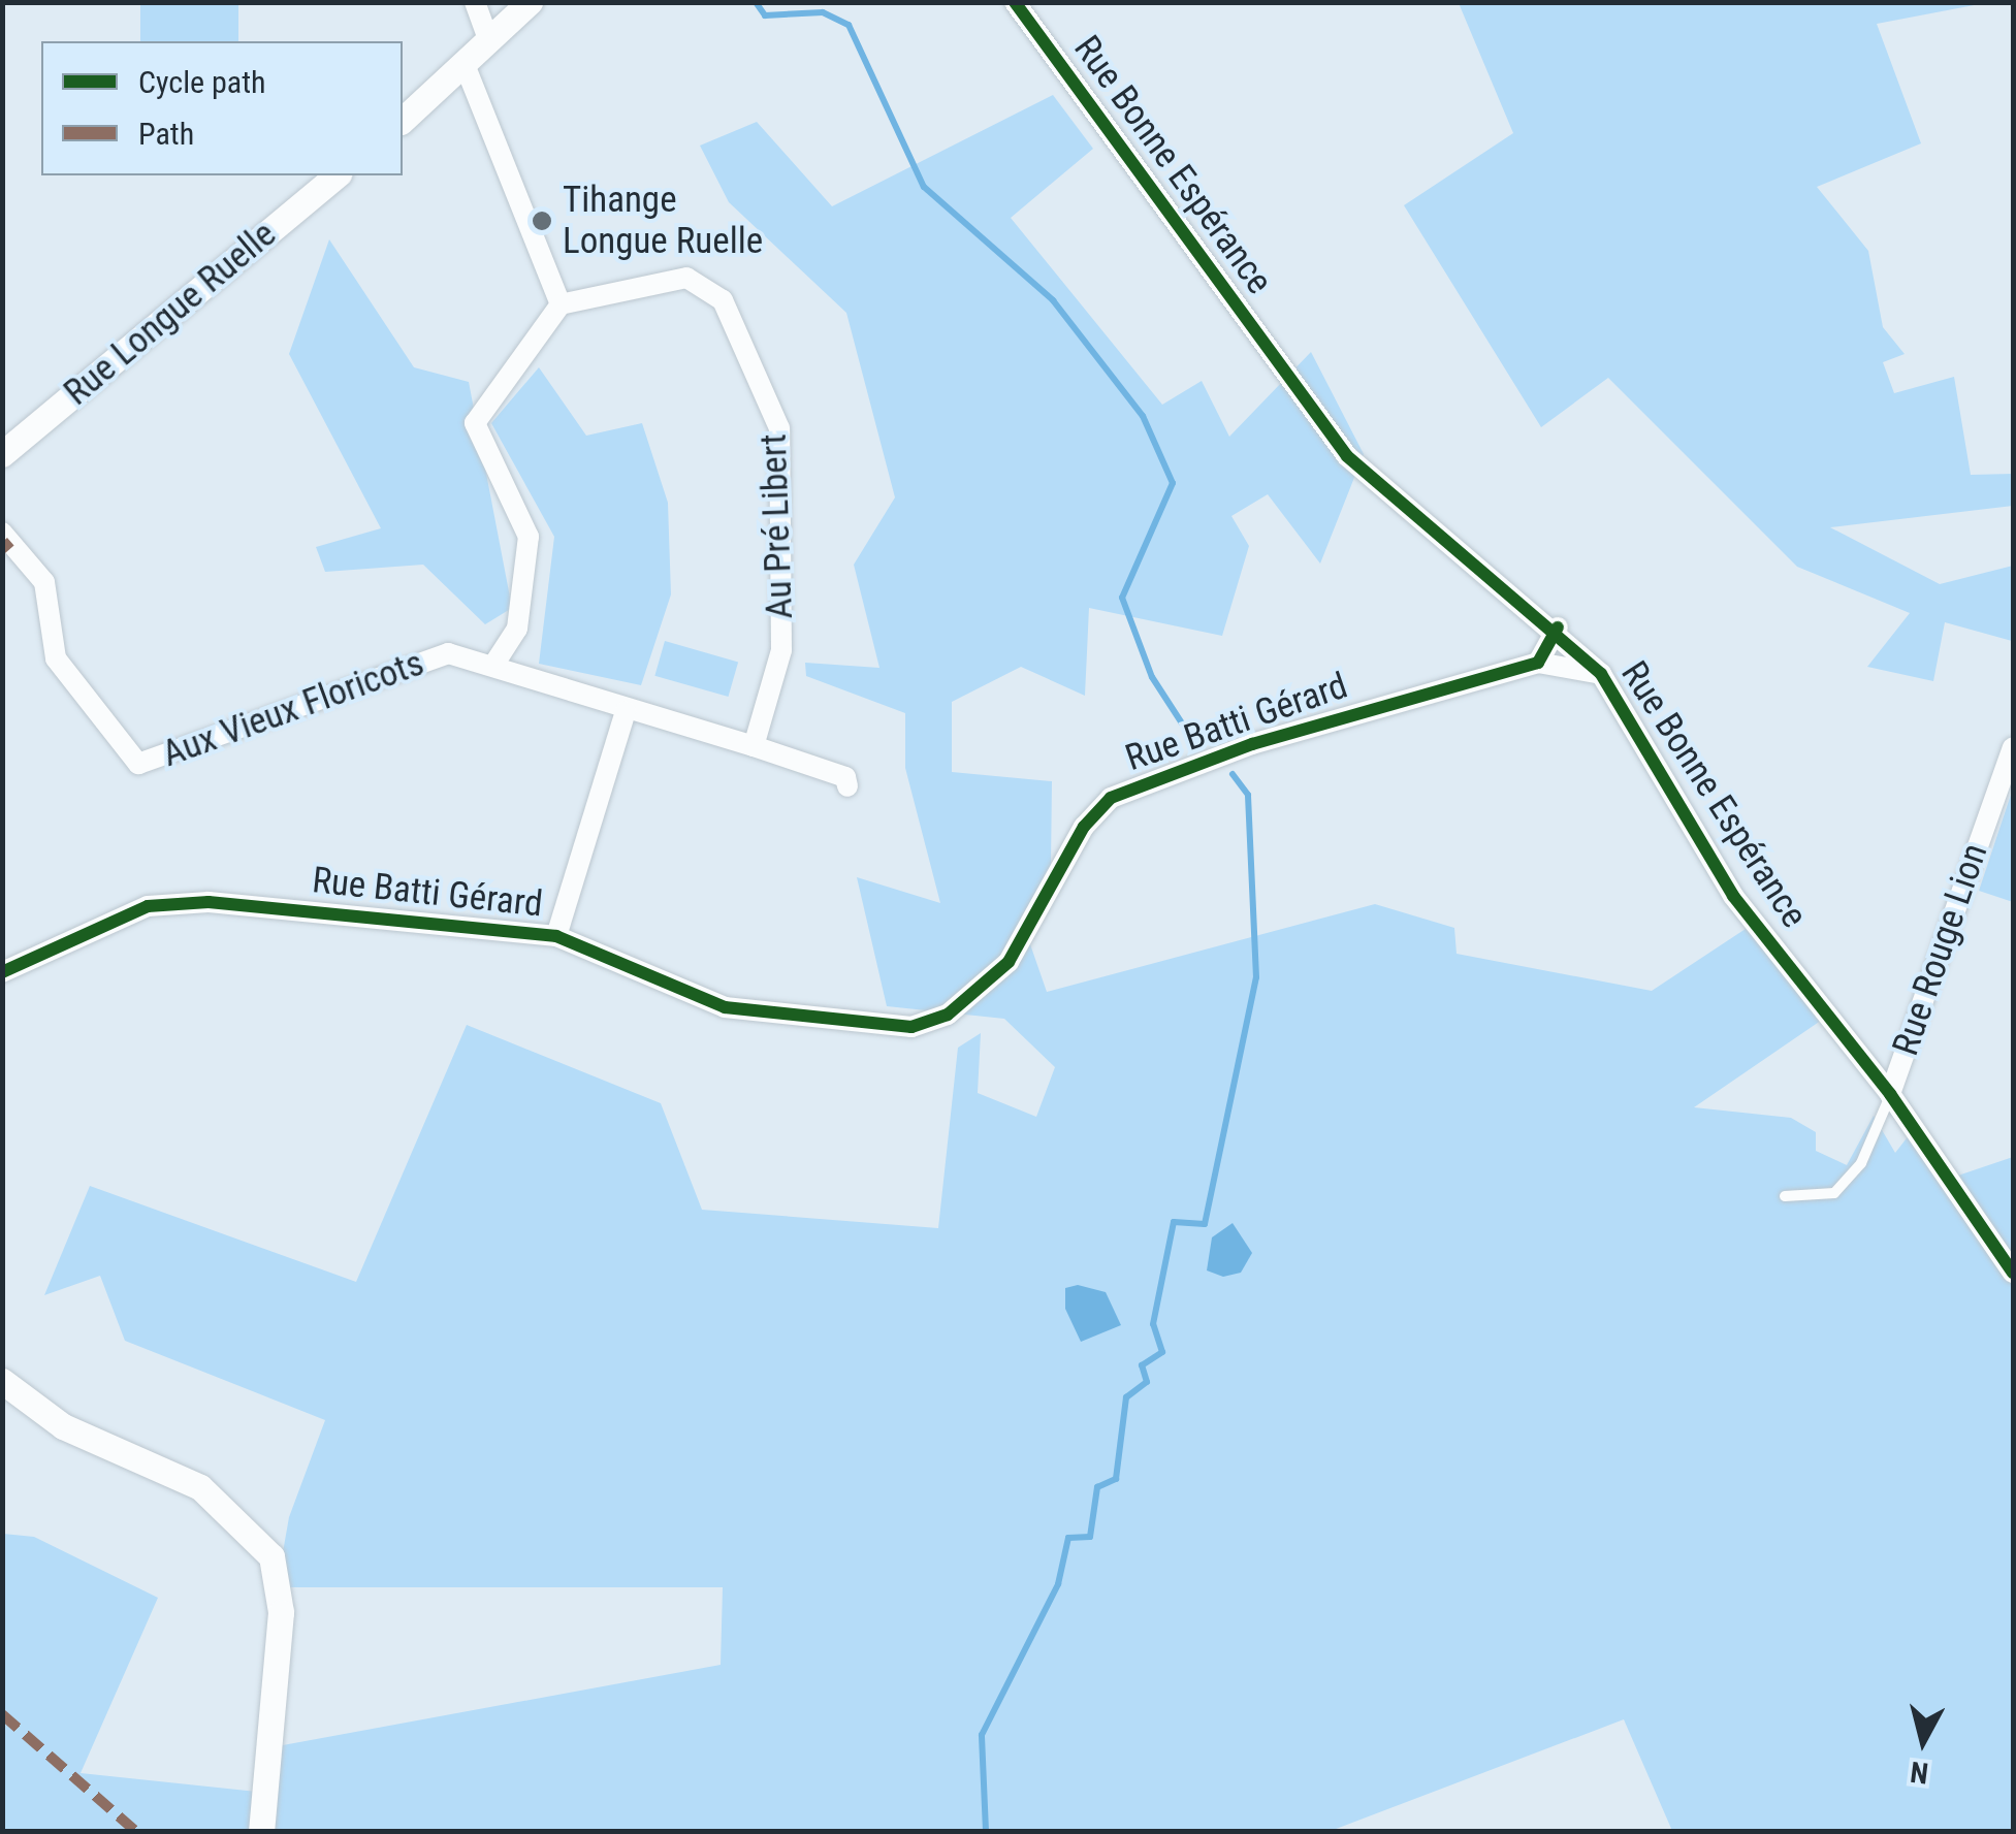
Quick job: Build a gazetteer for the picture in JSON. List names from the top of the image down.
{
  "streets": {
    "street": [
      "Rue Bonne Espérance",
      "Rue Longue Ruelle",
      "Au Pré Libert",
      "Aux Vieux Floricots",
      "Rue Batti Gérard",
      "Rue Rouge Lion"
    ]
  },
  "crossings": [
    ["Rue Bonne Espérance", "Rue Rouge Lion"]
  ],
  "places": ["Tihange Longue Ruelle"],
  "legend": ["Cycle path", "Path"],
  "north": "bottom"
}
